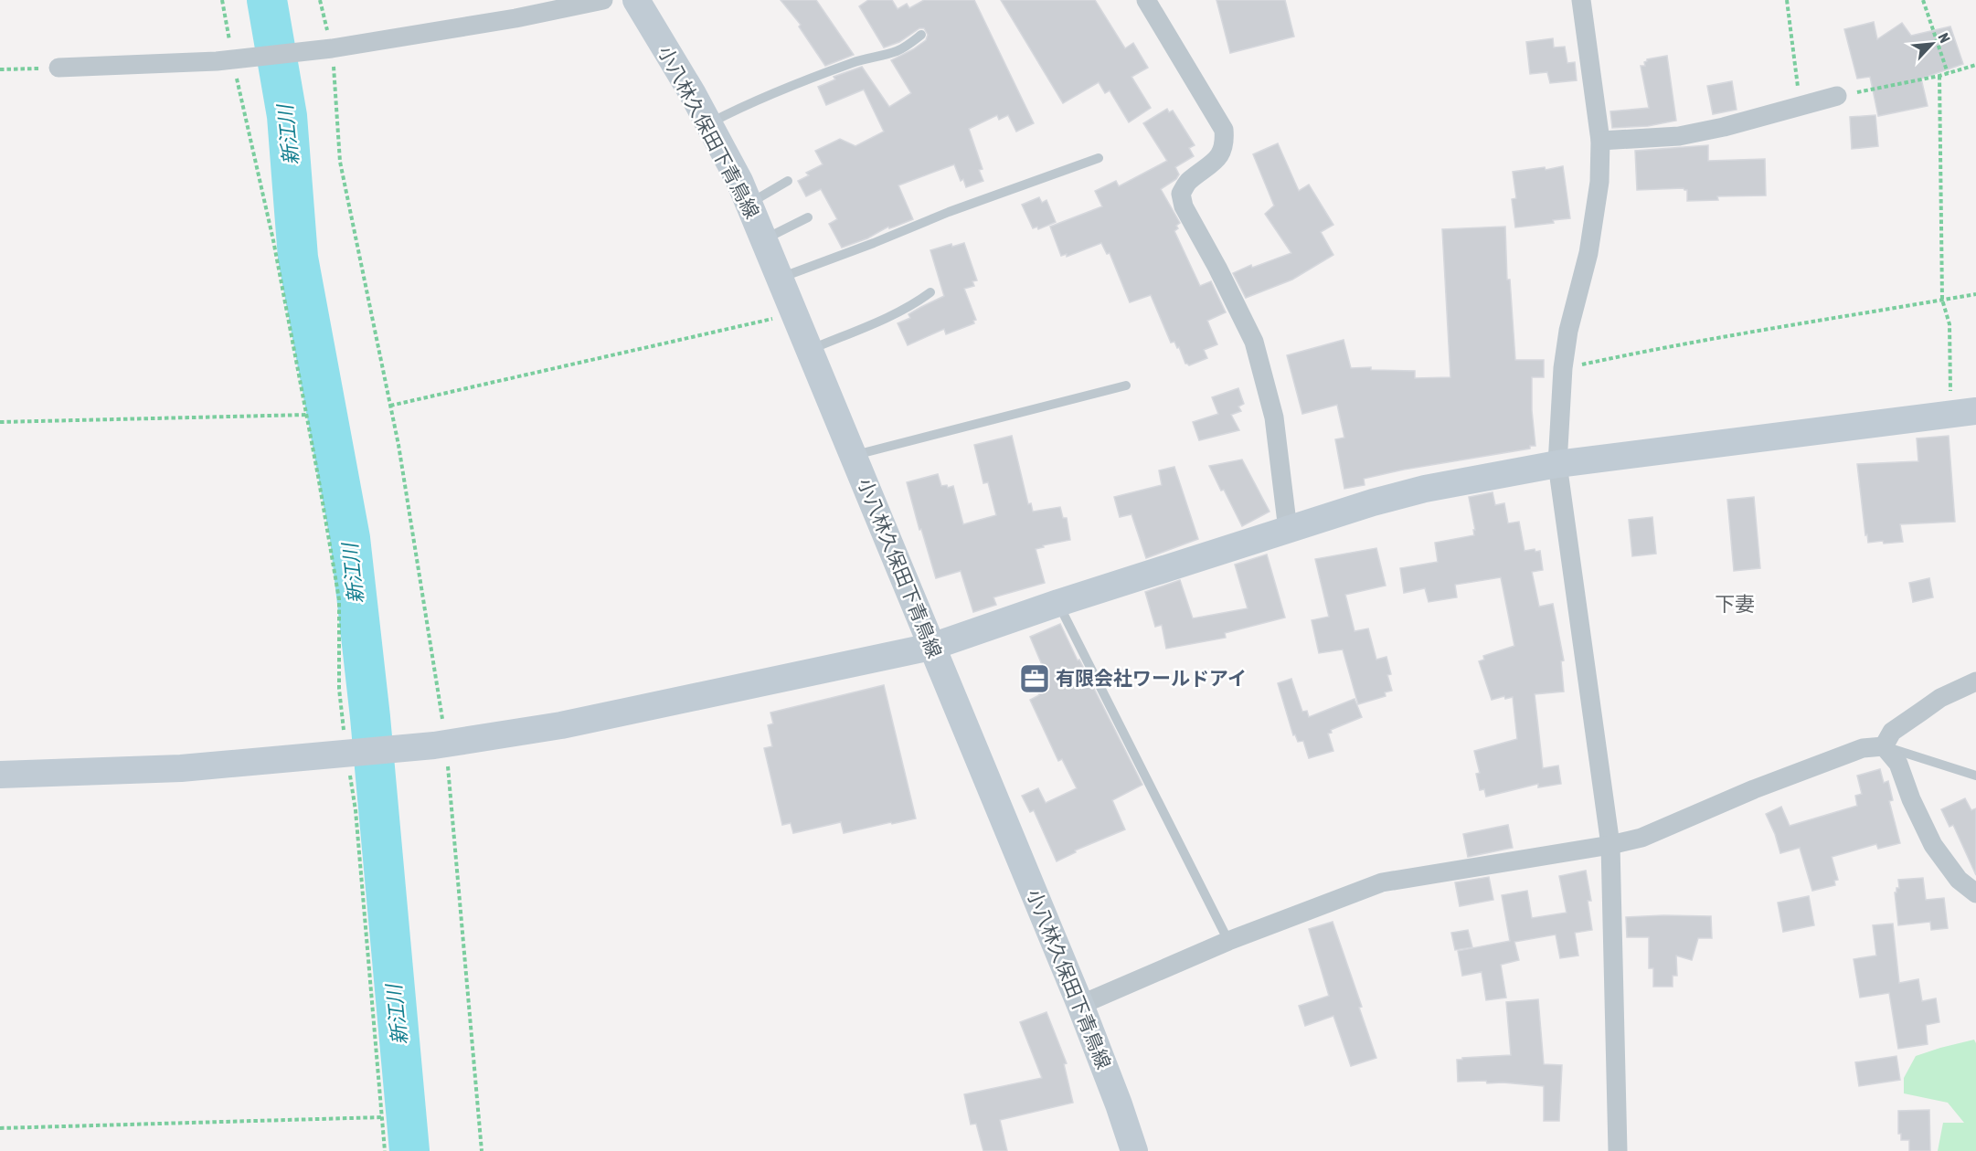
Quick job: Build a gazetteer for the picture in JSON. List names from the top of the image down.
{
  "streets": {
    "street": ["小八林久保田下青鳥線"]
  },
  "districts": ["下妻"],
  "water": ["新江川"],
  "places": {
    "office": ["有限会社ワールドアイ"]
  },
  "north": "top right"
}
